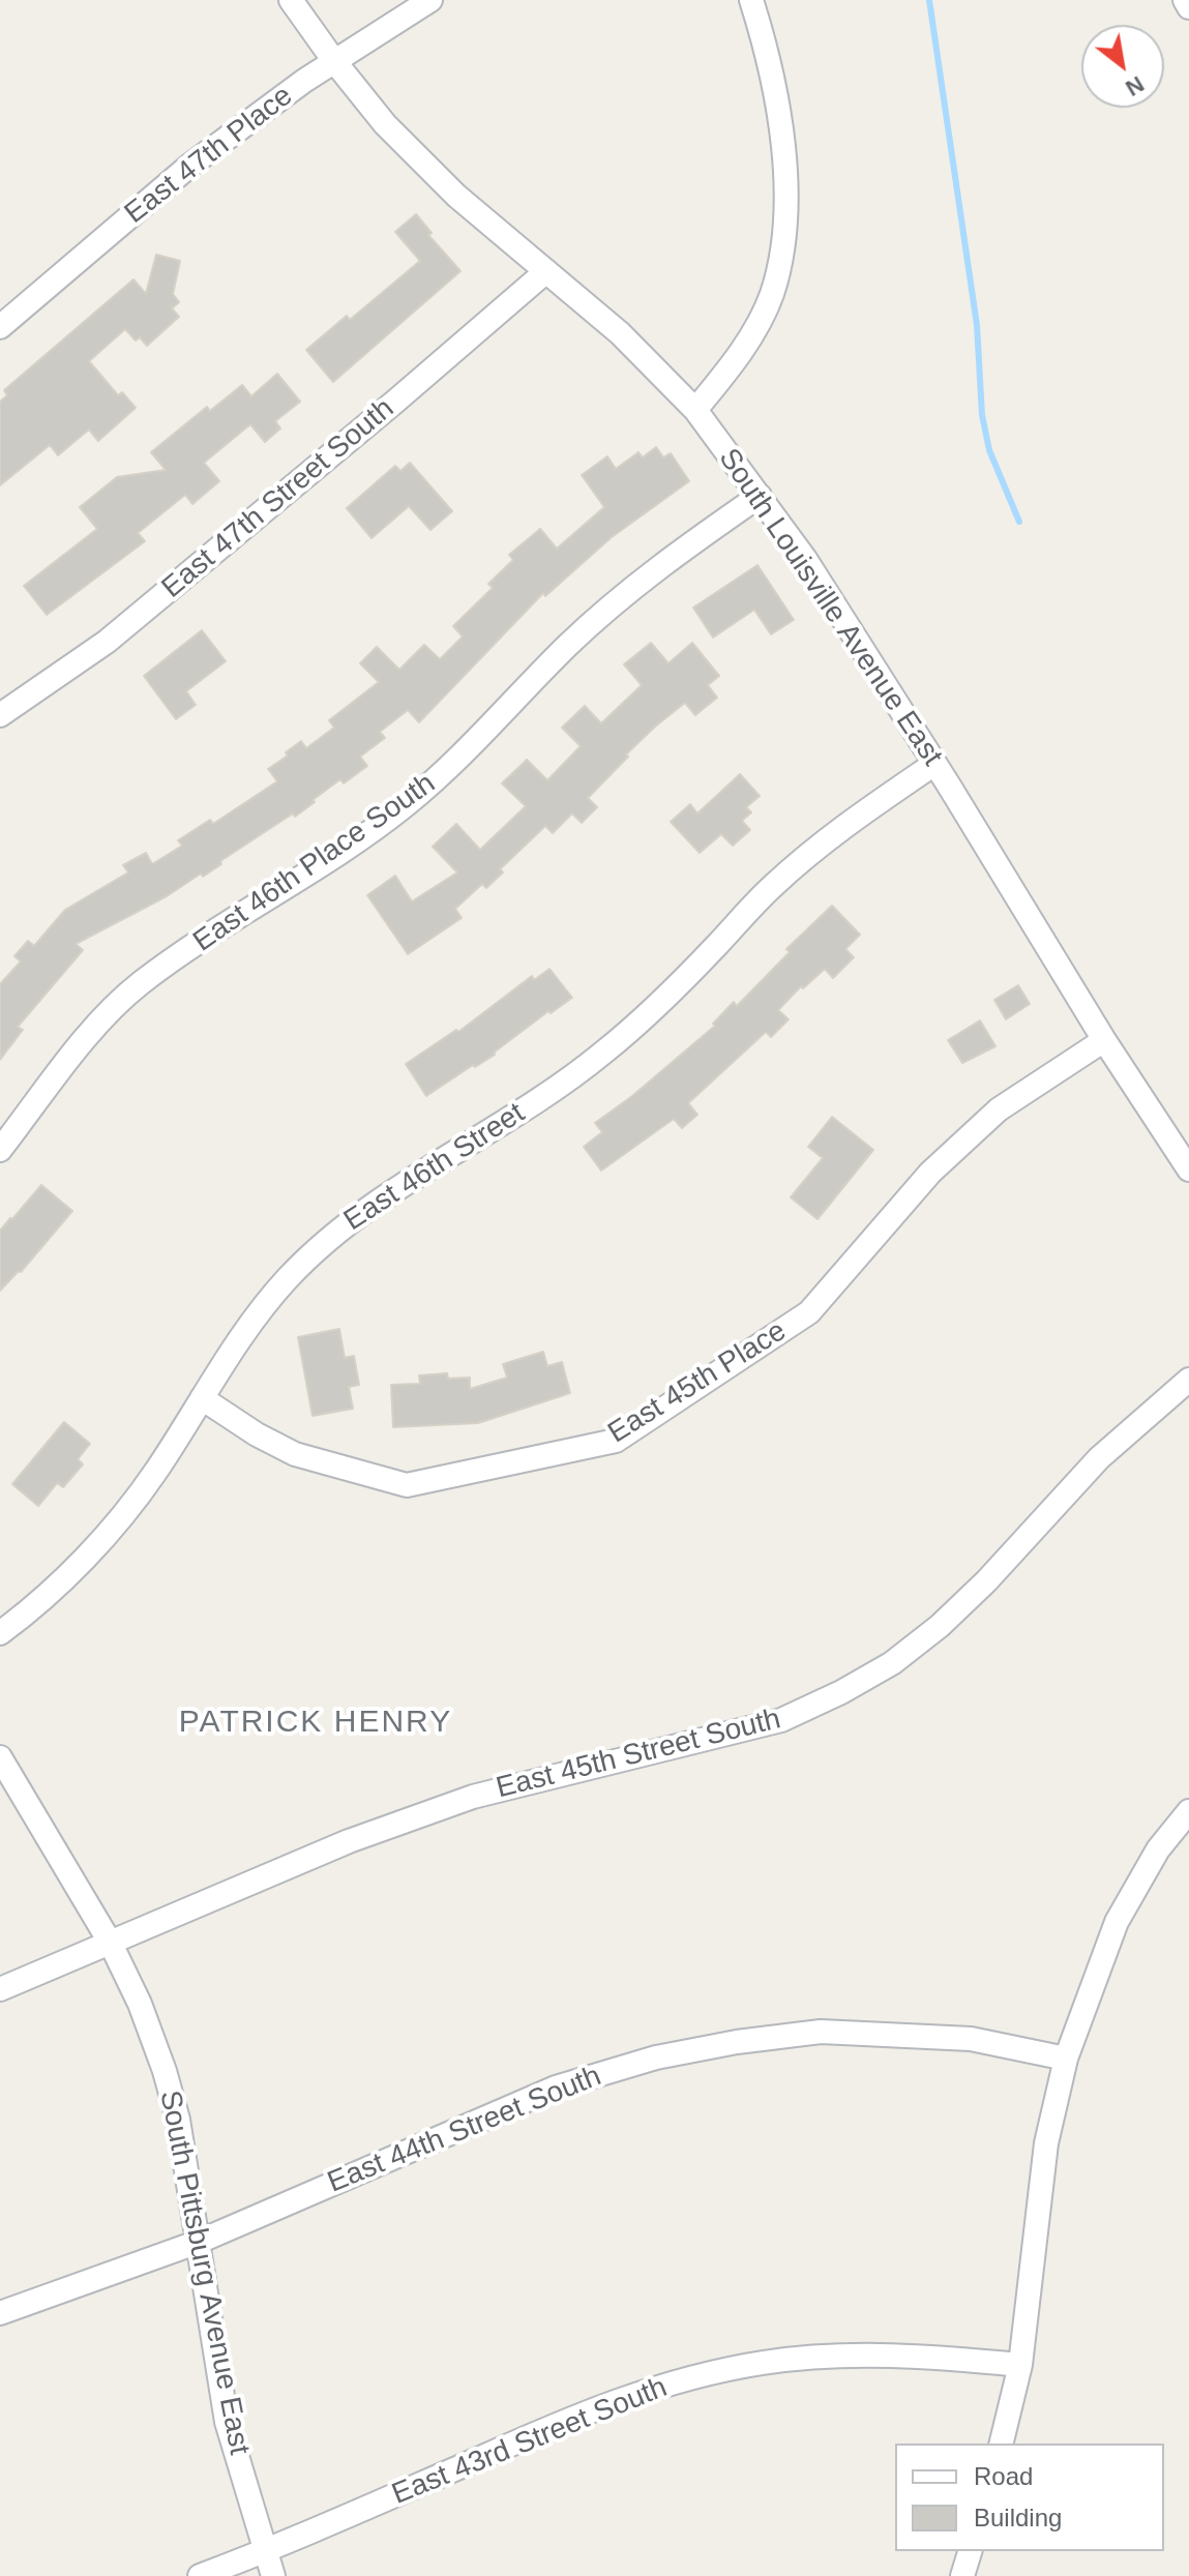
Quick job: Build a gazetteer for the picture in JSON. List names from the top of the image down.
{
  "streets": {
    "street": [
      "East 47th Place",
      "East 47th Street South",
      "South Louisville Avenue East",
      "East 46th Place South",
      "East 46th Street",
      "East 45th Place",
      "East 45th Street South",
      "East 44th Street South",
      "South Pittsburg Avenue East",
      "East 43rd Street South"
    ]
  },
  "crossings": [
    ["East 47th Place", "South Louisville Avenue East"],
    ["East 47th Street South", "South Louisville Avenue East"],
    ["South Louisville Avenue East", "East 46th Place South"],
    ["South Louisville Avenue East", "East 46th Street"],
    ["South Louisville Avenue East", "East 45th Place"],
    ["East 46th Street", "East 45th Place"],
    ["East 45th Street South", "South Pittsburg Avenue East"],
    ["East 44th Street South", "South Pittsburg Avenue East"],
    ["South Pittsburg Avenue East", "East 43rd Street South"]
  ],
  "districts": ["PATRICK HENRY"],
  "legend": ["Road", "Building"],
  "north": "bottom right"
}
